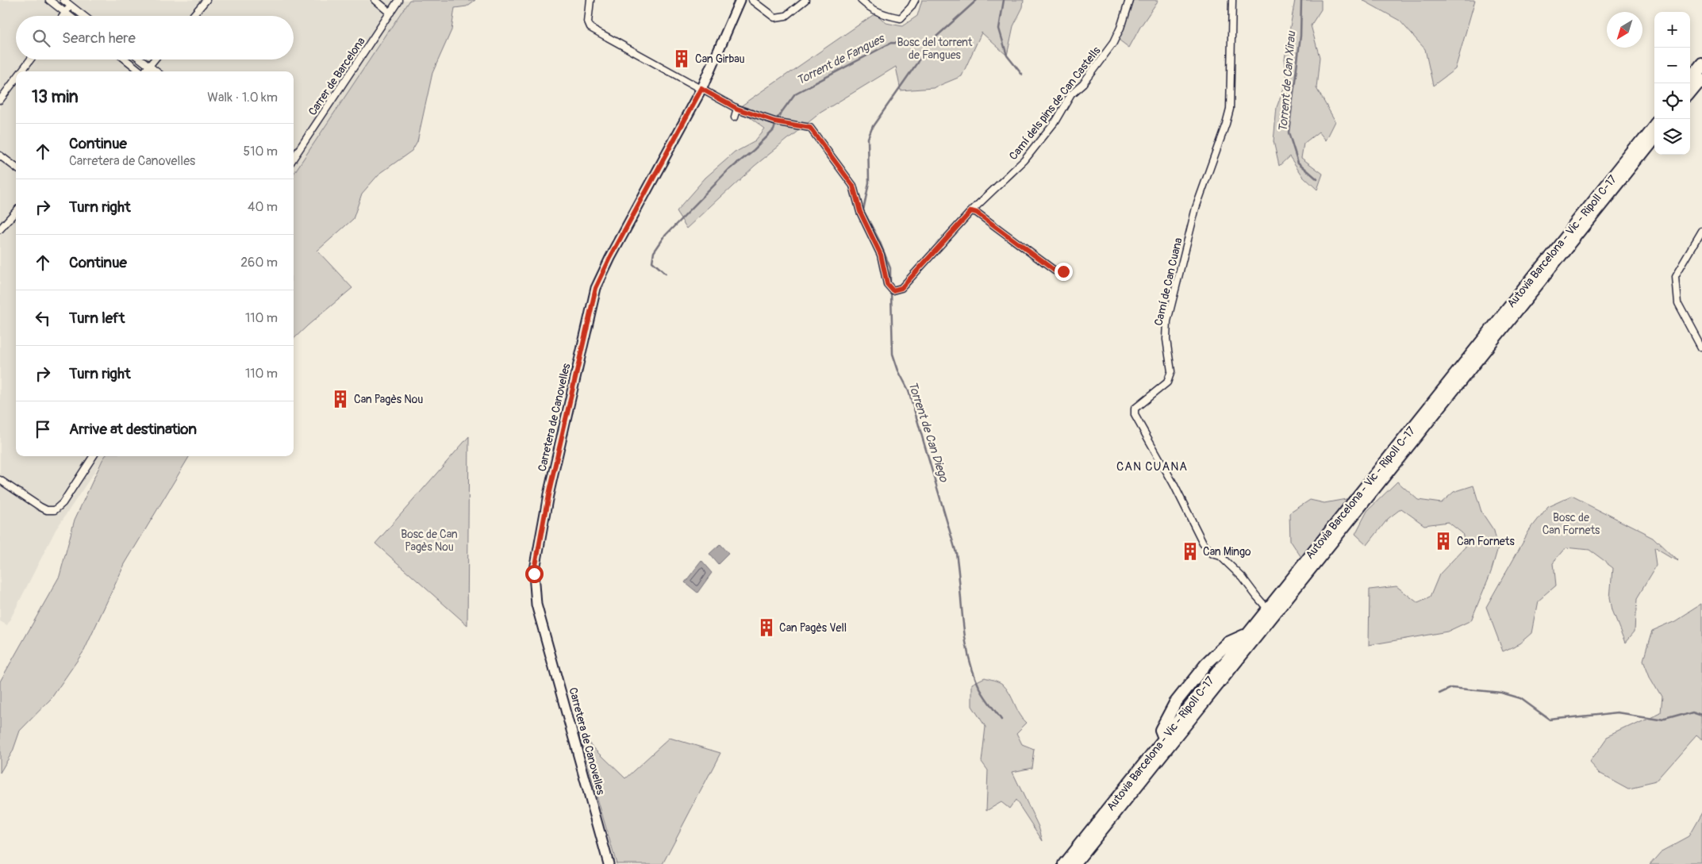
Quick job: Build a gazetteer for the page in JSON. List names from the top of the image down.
{
  "streets": {
    "highway": ["Autovia Barcelona - Vic - Ripoll C-17"],
    "street": [
      "Carrer de Barcelona",
      "Camí dels pins de Can Castells",
      "Camí de Can Cuana",
      "Carretera de Canovelles"
    ]
  },
  "crossings": [
    ["Camí dels pins de Can Castells", "Carretera de Canovelles"],
    ["Autovia Barcelona - Vic - Ripoll C-17", "Camí de Can Cuana"]
  ],
  "districts": ["CAN CUANA"],
  "water": ["Torrent de Fangues", "Torrent de Can Xirau", "Torrent de Can Diego"],
  "parks": ["Bosc del torrent de Fangues", "Bosc de Can Fornets", "Bosc de Can Pagès Nou"],
  "places": {
    "building": [
      "Can Girbau",
      "Can Pagès Nou",
      "Can Fornets",
      "Can Mingo",
      "Can Pagès Vell"
    ]
  },
  "north": "bottom left",
  "page": {
    "map_buttons": ["+", "−"],
    "search": "Search here",
    "heading": ["13 min", "Walk · 1.0 km"],
    "list": [
      ["Continue", "Carretera de Canovelles", "510 m"],
      ["Turn right", "40 m"],
      ["Continue", "260 m"],
      ["Turn left", "110 m"],
      ["Turn right", "110 m"],
      "Arrive at destination"
    ]
  }
}
